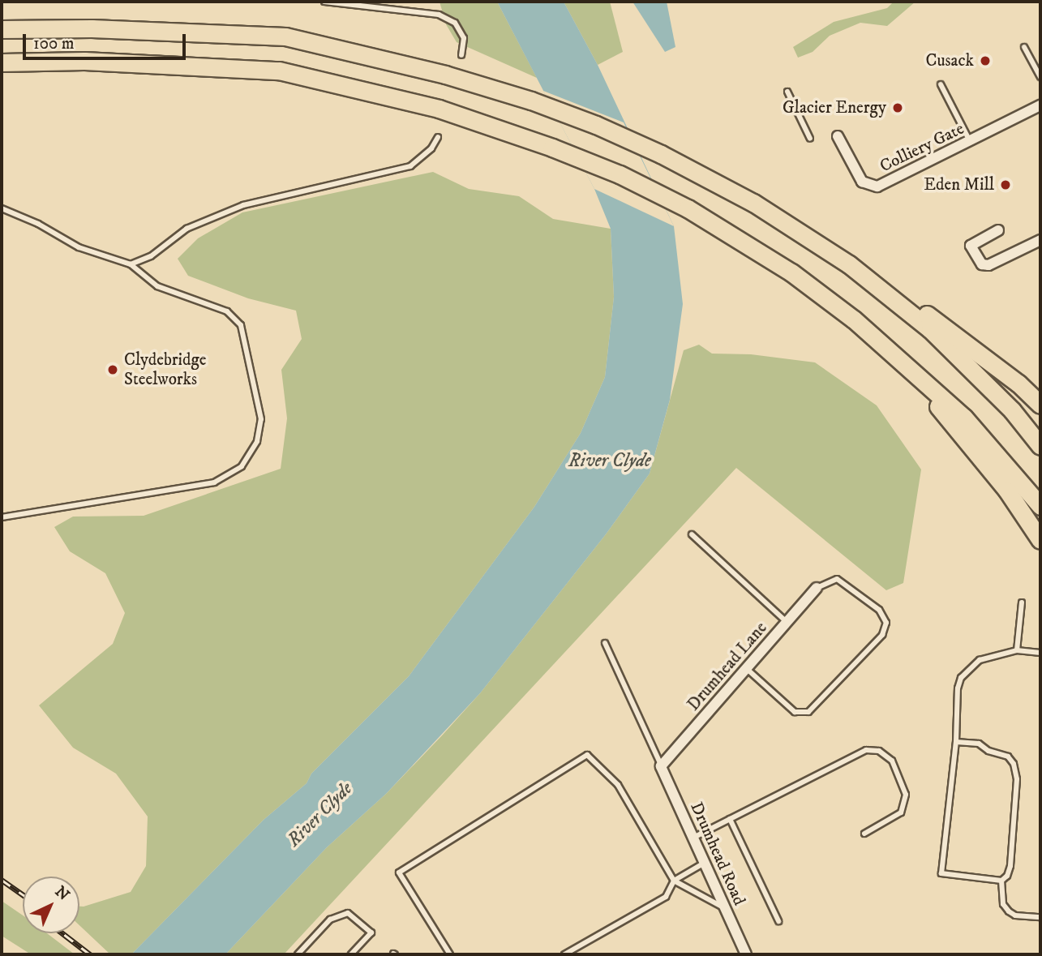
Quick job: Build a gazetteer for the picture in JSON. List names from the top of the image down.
{
  "streets": {
    "street": ["Colliery Gate", "Drumhead Lane", "Drumhead Road"]
  },
  "crossings": [
    ["Drumhead Lane", "Drumhead Road"]
  ],
  "water": ["River Clyde"],
  "places": [
    "Cusack",
    "Glacier Energy",
    "Eden Mill",
    "Clydebridge Steelworks"
  ],
  "scale_bar": "100 m",
  "north": "top right"
}
